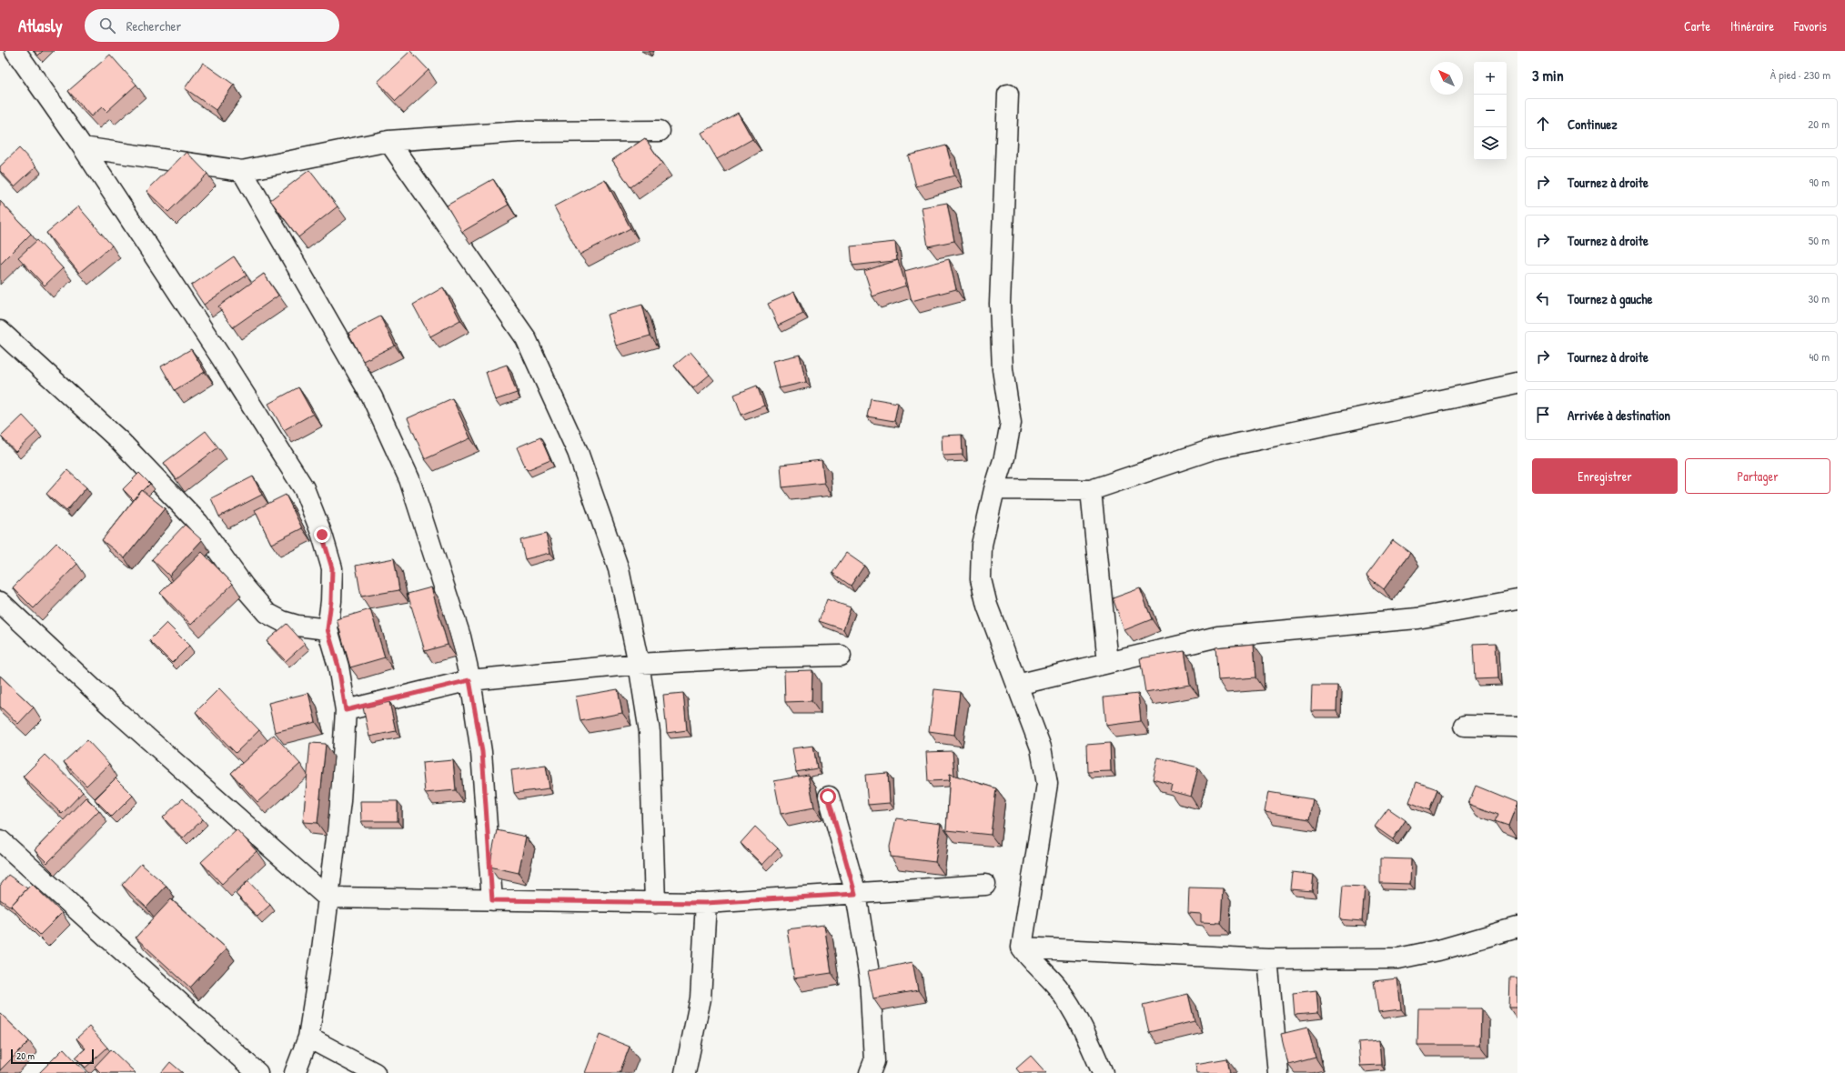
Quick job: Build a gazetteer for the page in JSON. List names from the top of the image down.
{
  "scale_bar": "20 m",
  "north": "top left",
  "page": {
    "header": "Atlasly",
    "search": "Rechercher",
    "nav": ["Carte", "Itinéraire", "Favoris"],
    "heading": ["3 min", "À pied · 230 m"],
    "map_buttons": ["+", "−"],
    "list": [
      ["Continuez", "20 m"],
      ["Tournez à droite", "90 m"],
      ["Tournez à droite", "50 m"],
      ["Tournez à gauche", "30 m"],
      ["Tournez à droite", "40 m"],
      "Arrivée à destination"
    ],
    "buttons": ["Enregistrer", "Partager"],
    "scale": "20 m"
  }
}
